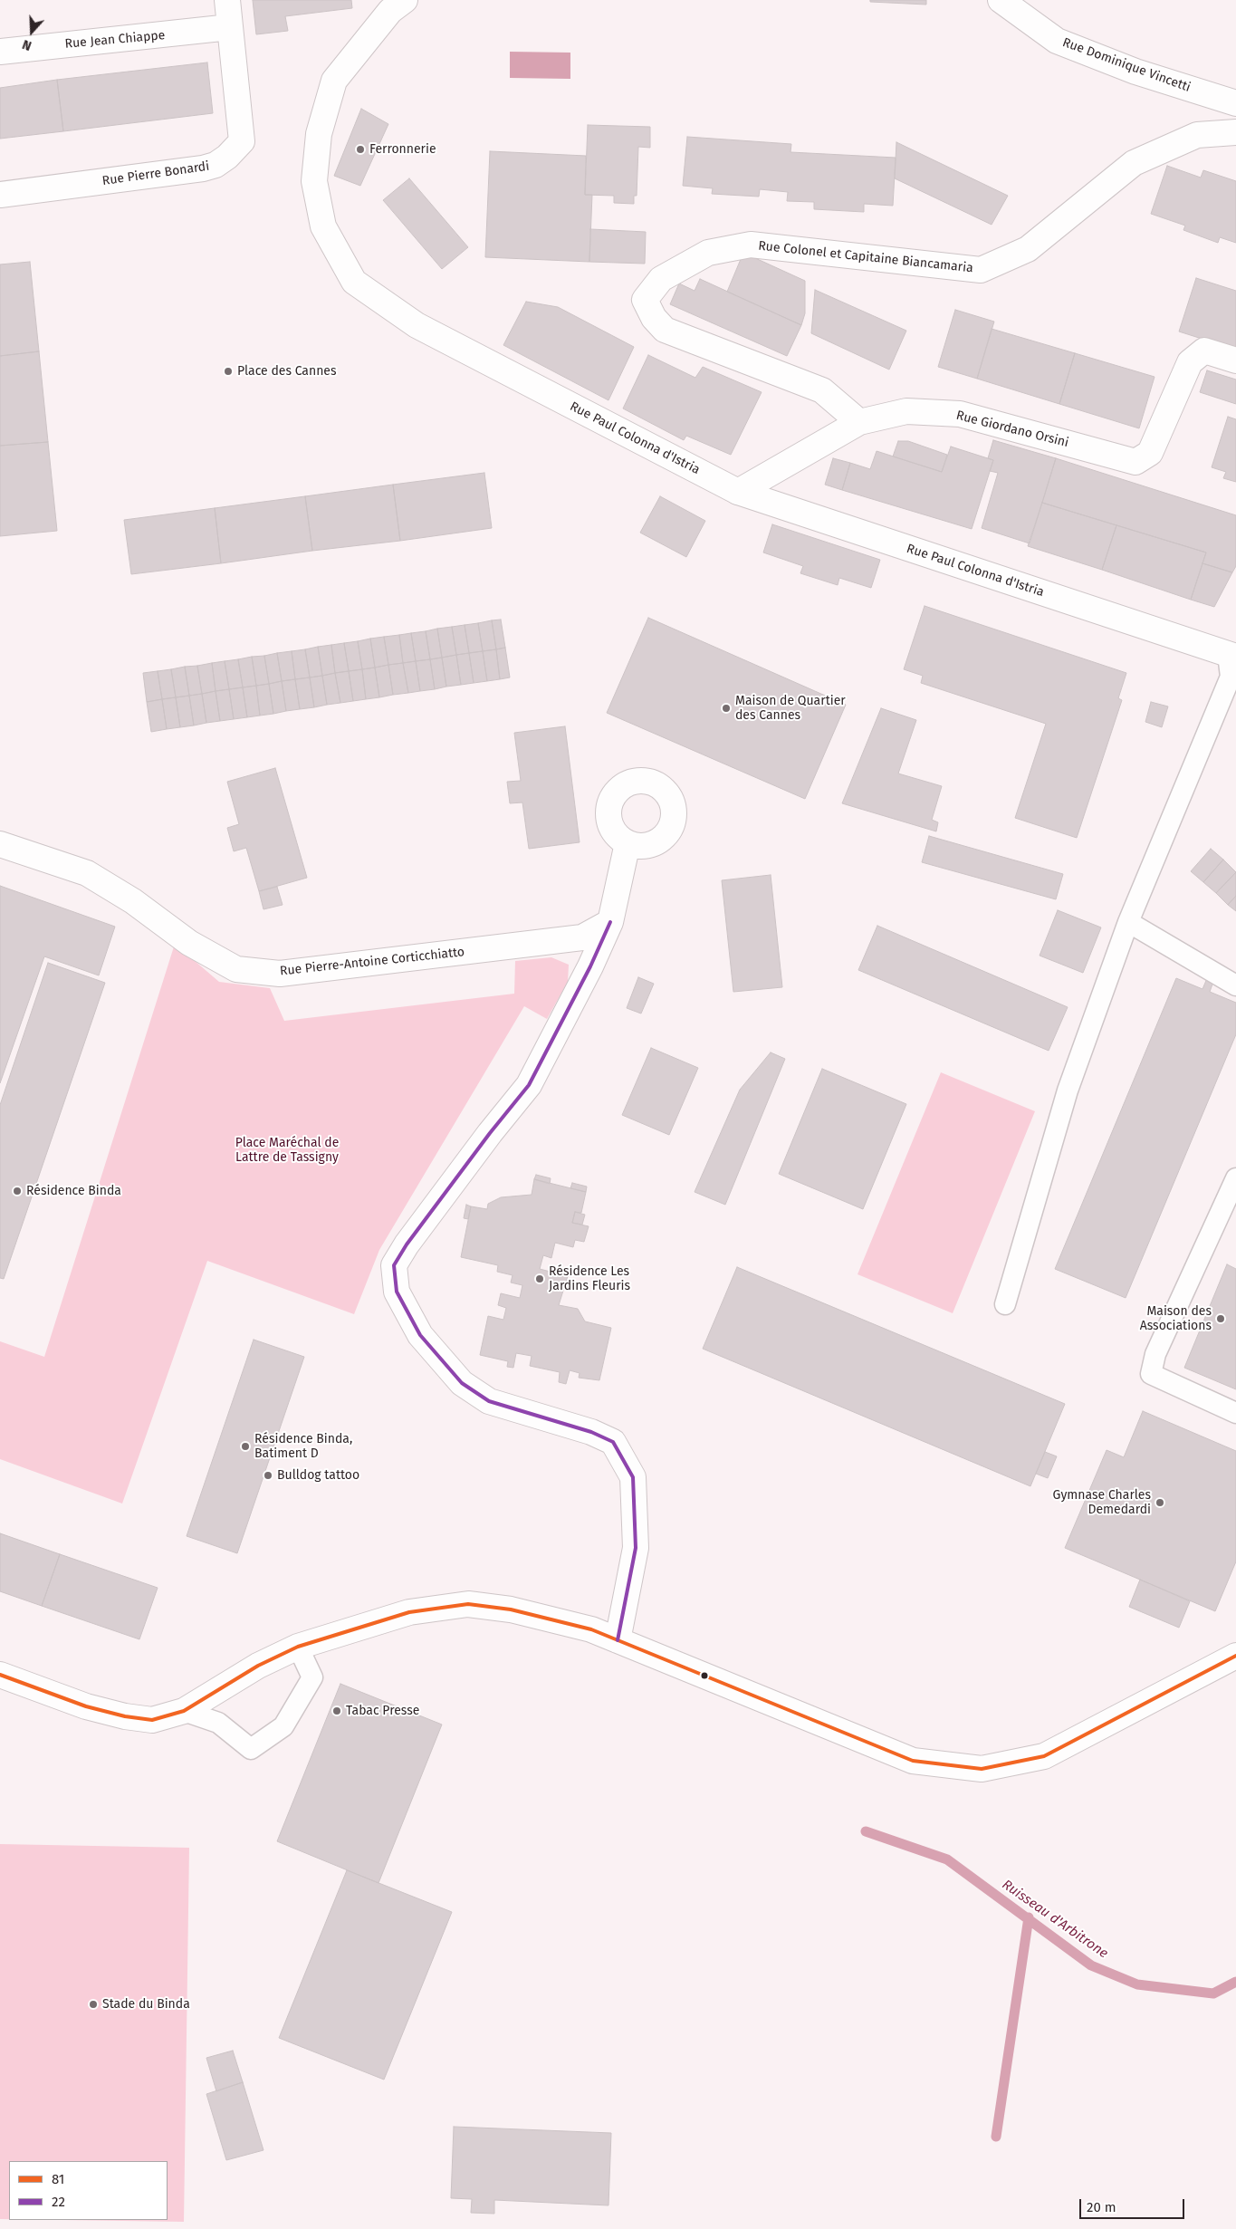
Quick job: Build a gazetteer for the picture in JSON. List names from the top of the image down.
{
  "streets": {
    "street": [
      "Rue Jean Chiappe",
      "Rue Dominique Vincetti",
      "Rue Pierre Bonardi",
      "Rue Colonel et Capitaine Biancamaria",
      "Rue Giordano Orsini",
      "Rue Paul Colonna d'Istria",
      "Rue Pierre-Antoine Corticchiatto"
    ]
  },
  "crossings": [
    ["Rue Jean Chiappe", "Rue Pierre Bonardi"],
    ["Rue Colonel et Capitaine Biancamaria", "Rue Giordano Orsini"],
    ["Rue Giordano Orsini", "Rue Paul Colonna d'Istria"]
  ],
  "water": ["Ruisseau d'Arbitrone"],
  "parks": ["Place Maréchal de Lattre de Tassigny"],
  "places": [
    "Ferronnerie",
    "Place des Cannes",
    "Maison de Quartier des Cannes",
    "Résidence Binda",
    "Résidence Les Jardins Fleuris",
    "Maison des Associations",
    "Résidence Binda, Batiment D",
    "Bulldog tattoo",
    "Gymnase Charles Demedardi",
    "Tabac Presse",
    "Stade du Binda"
  ],
  "lines": ["transit line 22", "transit line 81"],
  "legend": ["81", "22"],
  "scale_bar": "20 m",
  "north": "bottom"
}
